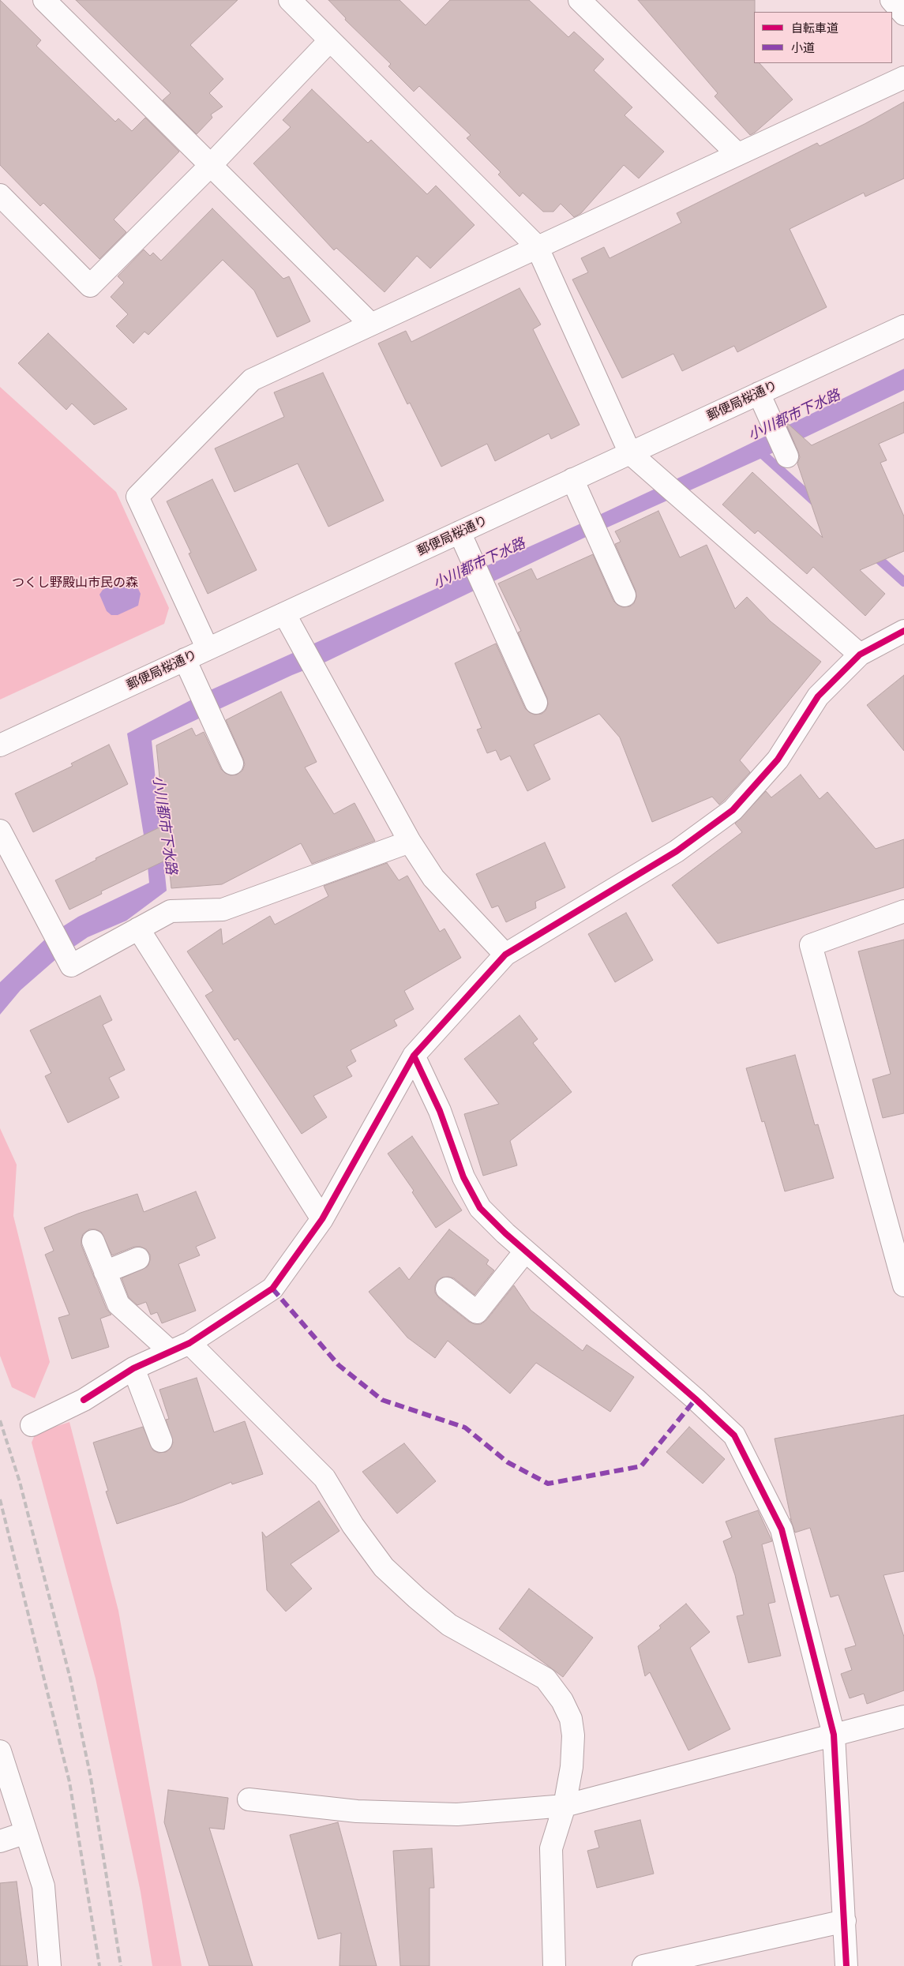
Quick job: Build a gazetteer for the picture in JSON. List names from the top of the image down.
{
  "streets": {
    "street": ["郵便局桜通り"]
  },
  "water": ["小川都市下水路"],
  "parks": ["つくし野殿山市民の森"],
  "legend": ["自転車道", "小道"]
}
